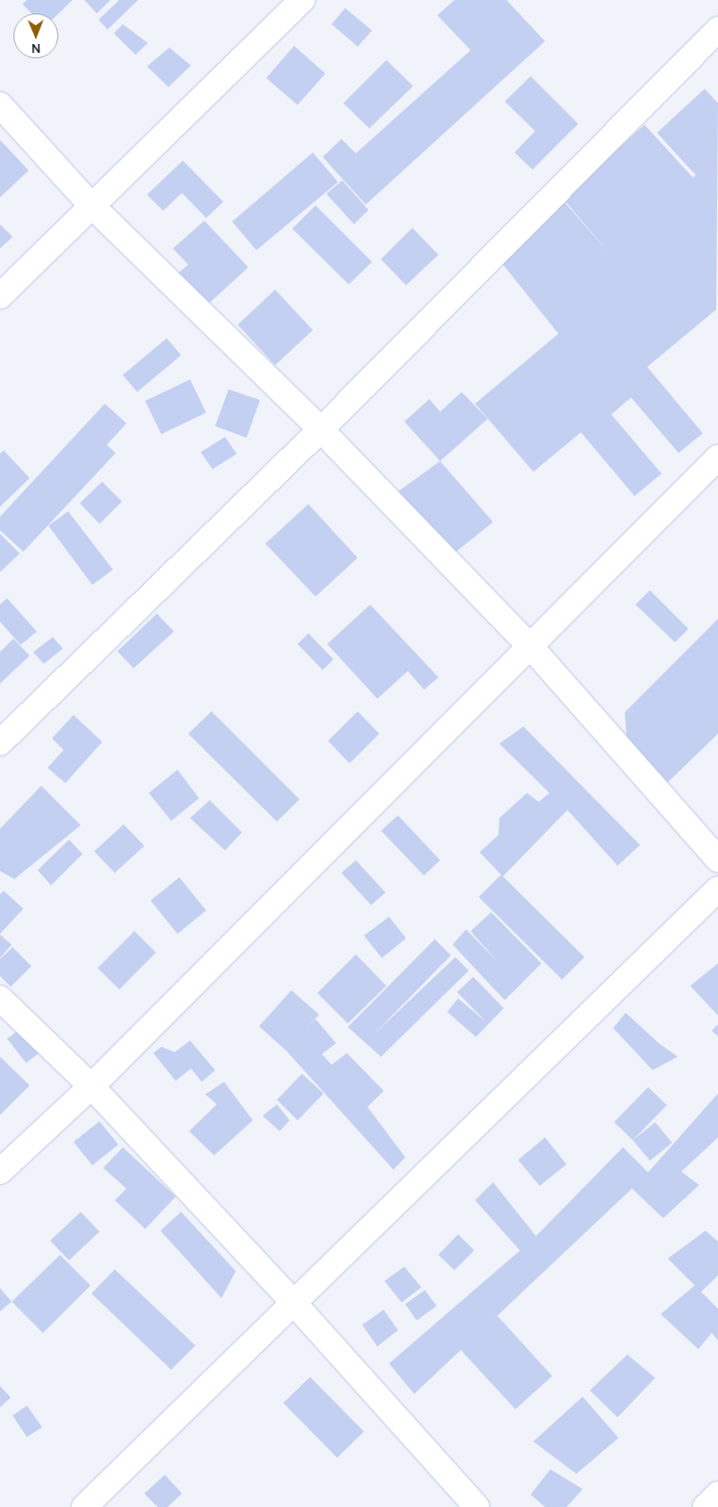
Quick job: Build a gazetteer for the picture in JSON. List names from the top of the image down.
{
  "north": "bottom"
}
